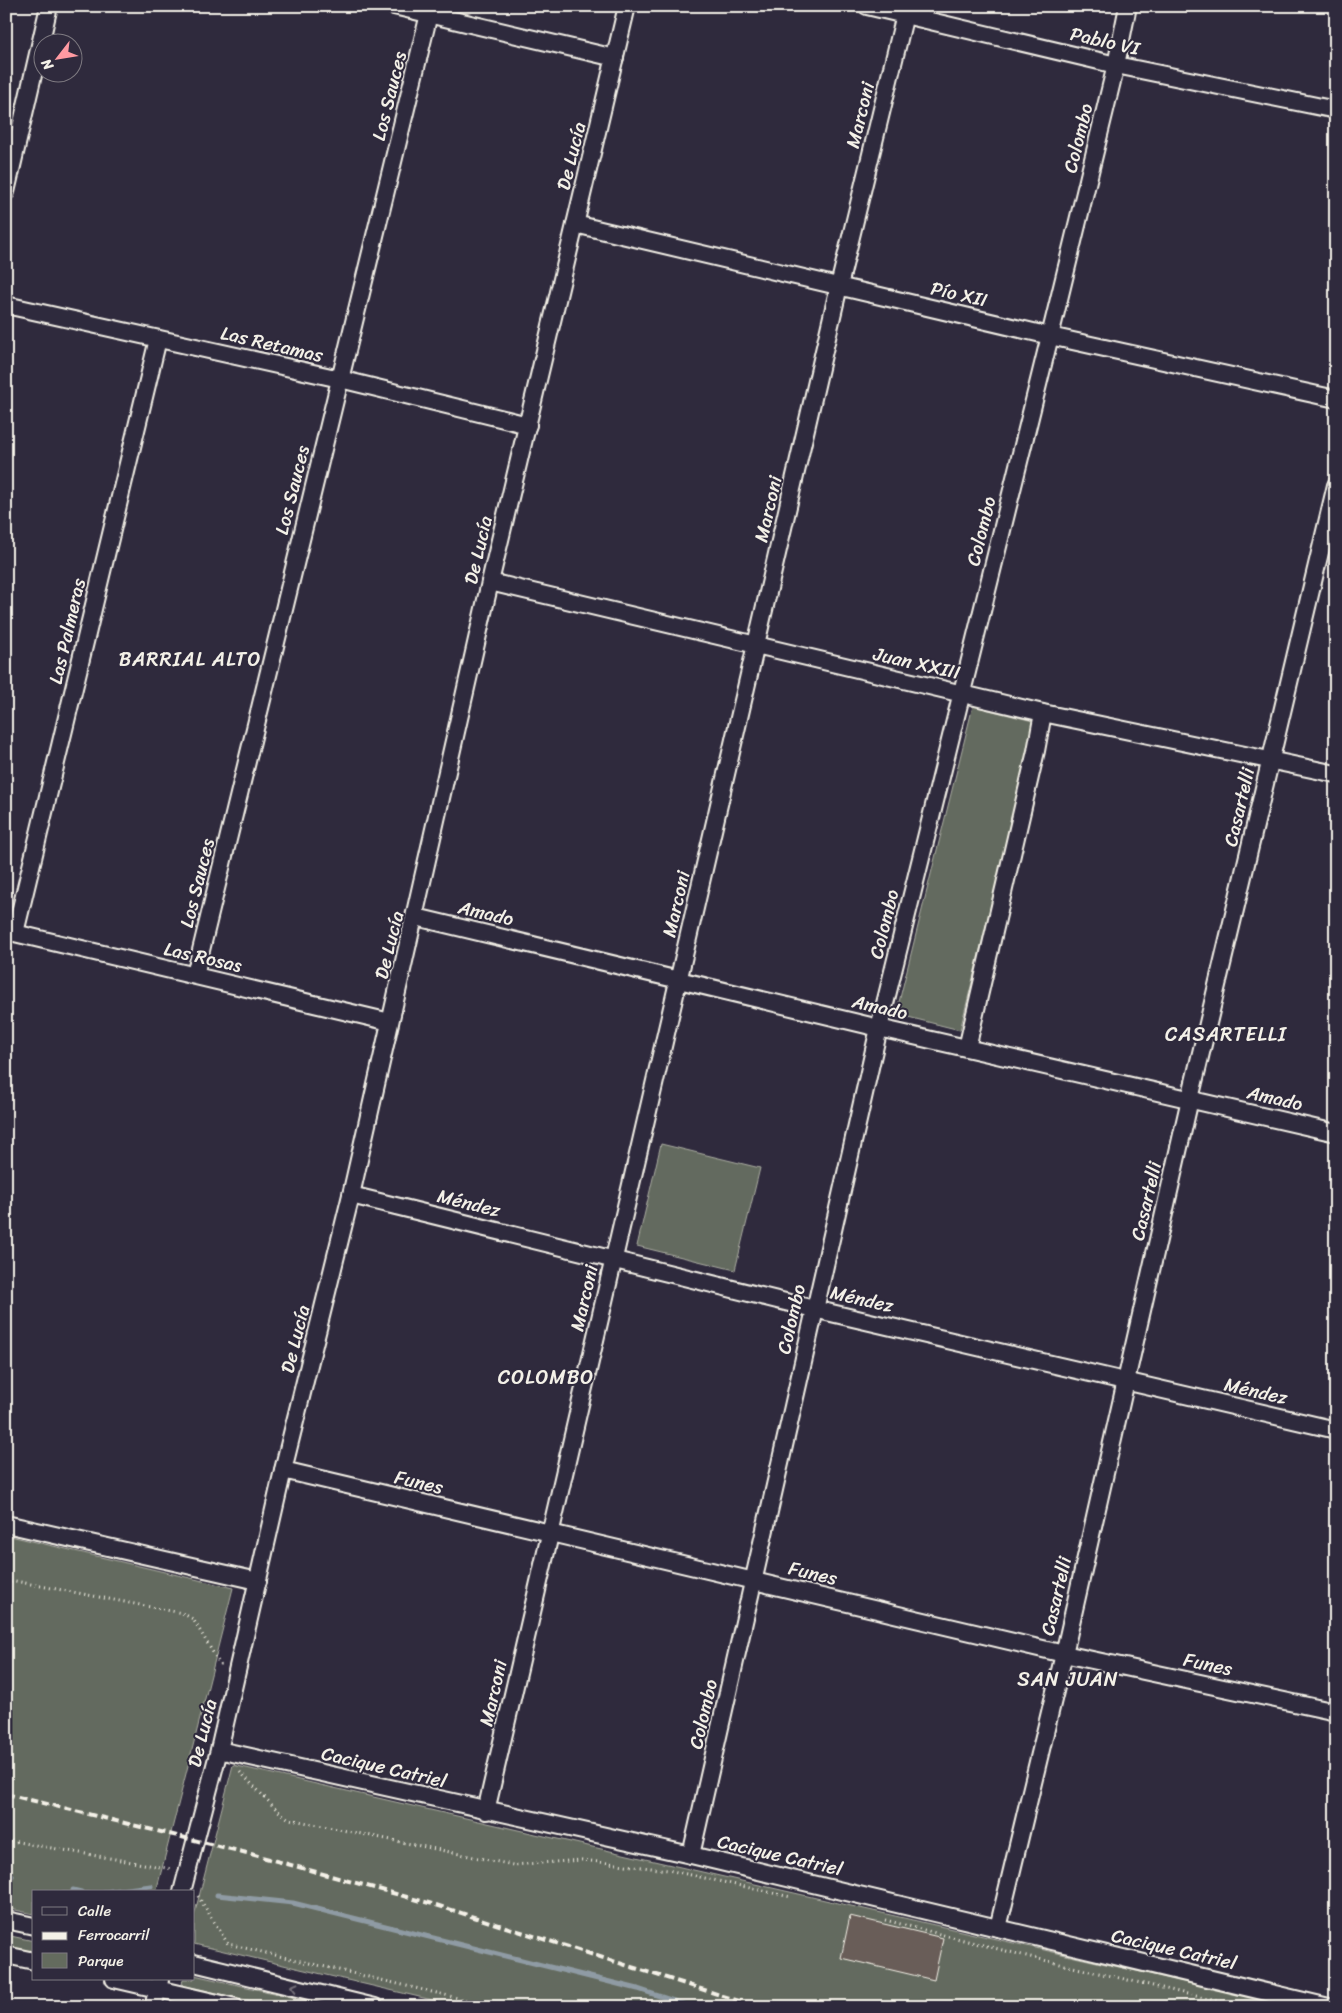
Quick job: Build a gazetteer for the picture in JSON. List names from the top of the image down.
{
  "streets": {
    "street": [
      "Pablo VI",
      "Los Sauces",
      "Marconi",
      "Colombo",
      "De Lucía",
      "Pío XII",
      "Las Retamas",
      "Las Palmeras",
      "Juan XXIII",
      "Casartelli",
      "Amado",
      "Las Rosas",
      "Méndez",
      "Funes",
      "Cacique Catriel"
    ]
  },
  "crossings": [
    ["Pablo VI", "Marconi"],
    ["Pablo VI", "Colombo"],
    ["Los Sauces", "Las Retamas"],
    ["Los Sauces", "Las Rosas"],
    ["Marconi", "Pío XII"],
    ["Marconi", "Juan XXIII"],
    ["Marconi", "Amado"],
    ["Marconi", "Méndez"],
    ["Marconi", "Funes"],
    ["Marconi", "Cacique Catriel"],
    ["Colombo", "Pío XII"],
    ["Colombo", "Juan XXIII"],
    ["Colombo", "Amado"],
    ["Colombo", "Méndez"],
    ["Colombo", "Funes"],
    ["Colombo", "Cacique Catriel"],
    ["De Lucía", "Pío XII"],
    ["De Lucía", "Las Retamas"],
    ["De Lucía", "Juan XXIII"],
    ["De Lucía", "Amado"],
    ["De Lucía", "Las Rosas"],
    ["De Lucía", "Méndez"],
    ["De Lucía", "Funes"],
    ["De Lucía", "Cacique Catriel"],
    ["Las Retamas", "Las Palmeras"],
    ["Las Palmeras", "Las Rosas"],
    ["Juan XXIII", "Casartelli"],
    ["Casartelli", "Amado"],
    ["Casartelli", "Méndez"],
    ["Casartelli", "Funes"],
    ["Casartelli", "Cacique Catriel"]
  ],
  "districts": [
    "BARRIAL ALTO",
    "CASARTELLI",
    "COLOMBO",
    "SAN JUAN"
  ],
  "legend": ["Calle", "Ferrocarril", "Parque"],
  "north": "bottom left"
}
